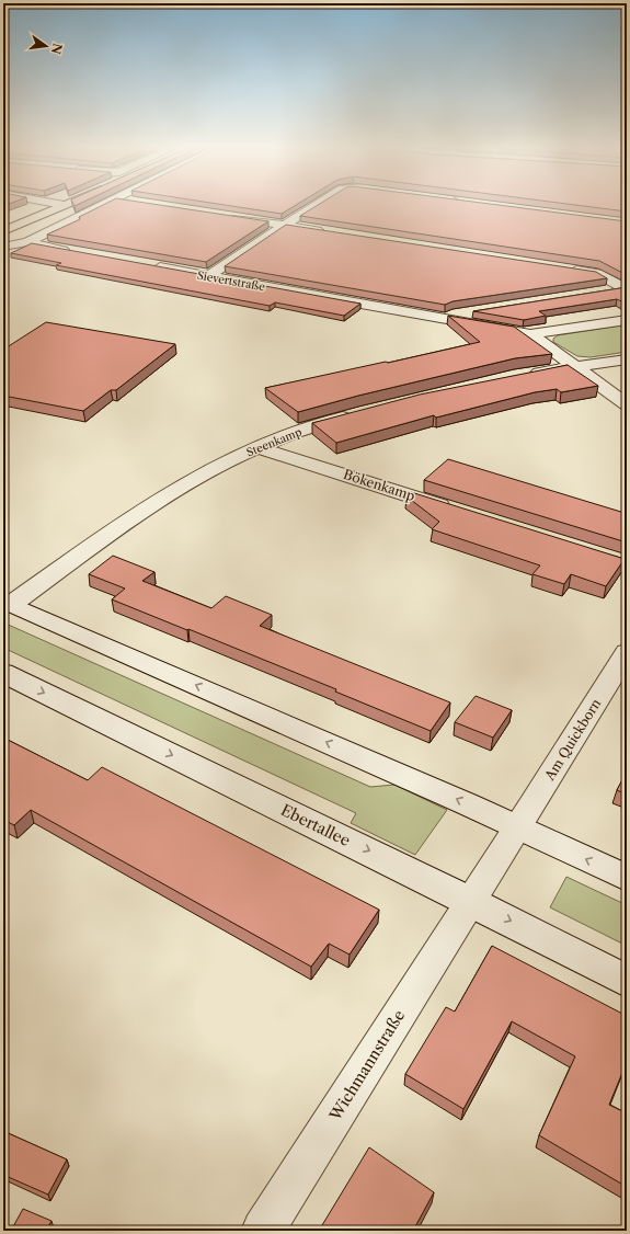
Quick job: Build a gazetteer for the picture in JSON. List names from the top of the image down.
{
  "streets": {
    "street": [
      "Sievertstraße",
      "Steenkamp",
      "Bökenkamp",
      "Am Quickborn",
      "Ebertallee",
      "Wichmannstraße"
    ]
  },
  "crossings": [
    ["Steenkamp", "Bökenkamp"],
    ["Am Quickborn", "Ebertallee"],
    ["Am Quickborn", "Wichmannstraße"],
    ["Ebertallee", "Wichmannstraße"]
  ],
  "north": "right"
}
